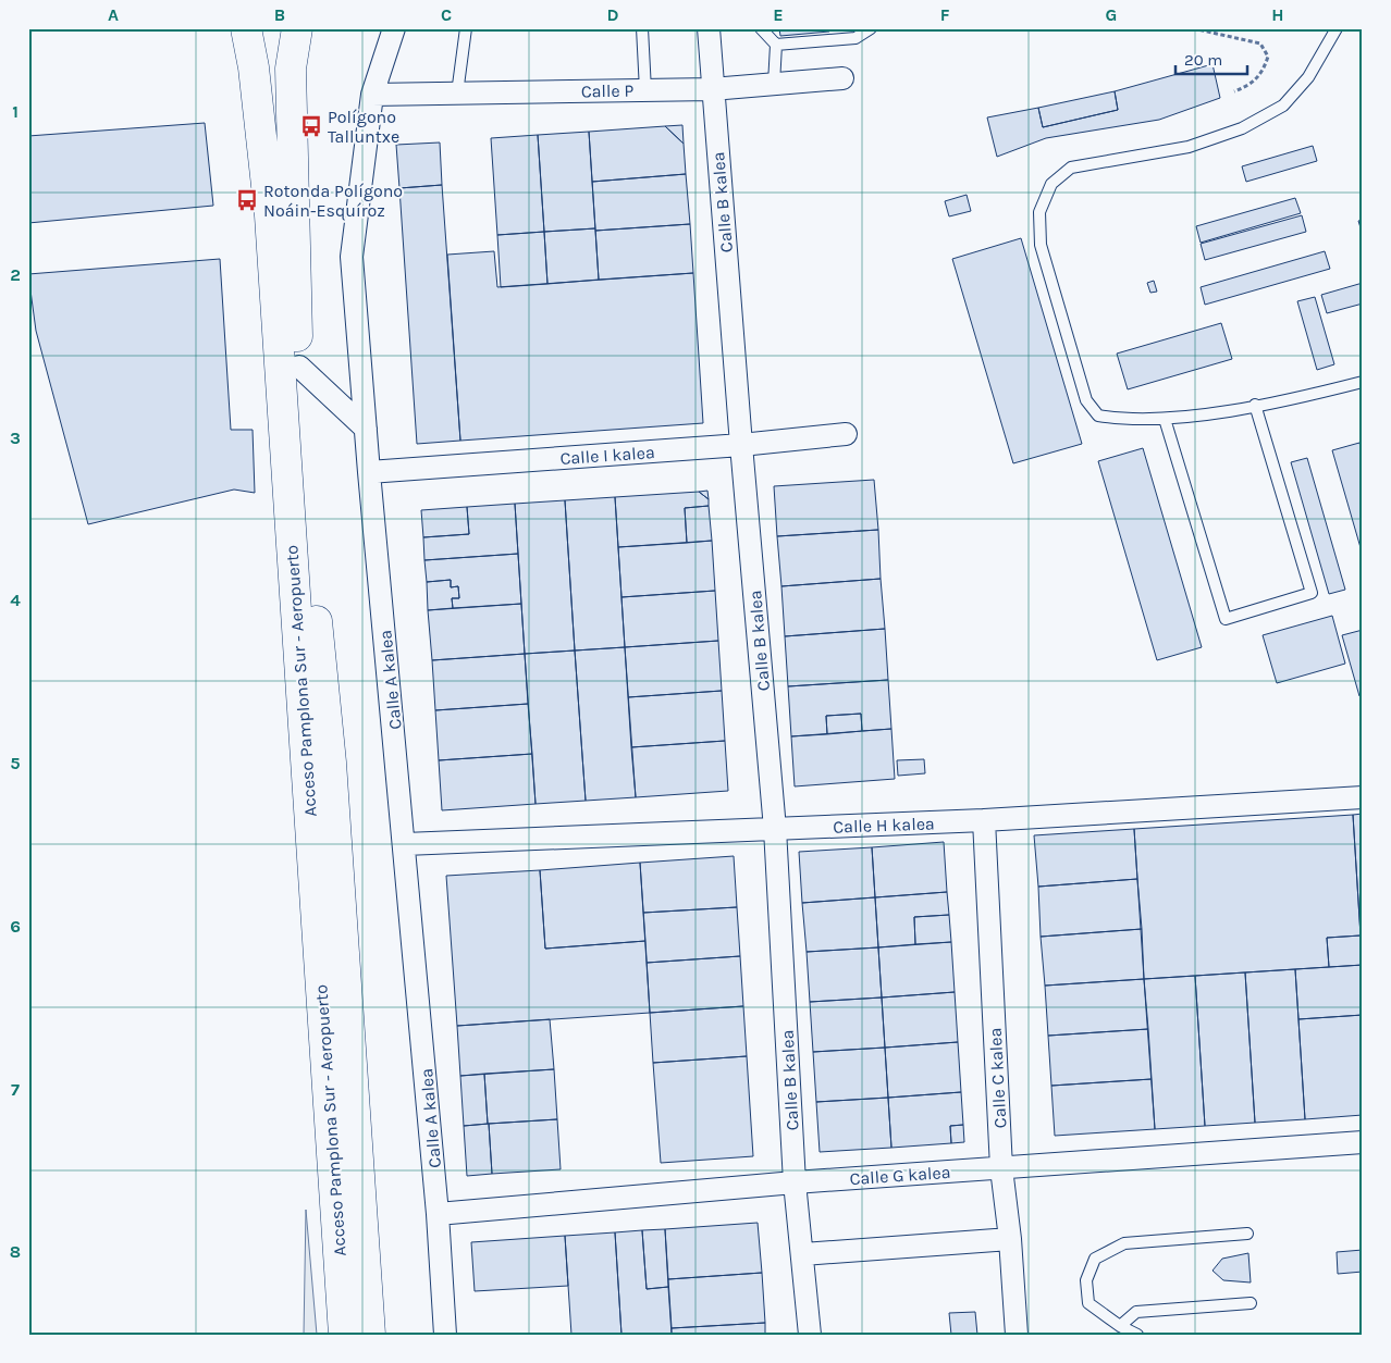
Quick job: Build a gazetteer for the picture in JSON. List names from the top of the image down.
{
  "streets": {
    "highway": ["Acceso Pamplona Sur - Aeropuerto"],
    "street": [
      "Calle P",
      "Calle B kalea",
      "Calle I kalea",
      "Calle A kalea",
      "Calle H kalea",
      "Calle C kalea",
      "Calle G kalea"
    ]
  },
  "crossings": [
    ["Calle P", "Calle B kalea"],
    ["Calle P", "Calle A kalea"],
    ["Calle B kalea", "Calle I kalea"],
    ["Calle B kalea", "Calle H kalea"],
    ["Calle B kalea", "Calle G kalea"],
    ["Calle I kalea", "Calle A kalea"],
    ["Calle A kalea", "Calle H kalea"],
    ["Calle A kalea", "Calle G kalea"],
    ["Calle H kalea", "Calle C kalea"],
    ["Calle C kalea", "Calle G kalea"]
  ],
  "places": {
    "bus stop": ["Polígono Talluntxe", "Rotonda Polígono Noáin-Esquíroz"]
  },
  "scale_bar": "20 m",
  "grid": {
    "columns": [
      "A",
      "B",
      "C",
      "D",
      "E",
      "F",
      "G",
      "H"
    ],
    "rows": [
      "1",
      "2",
      "3",
      "4",
      "5",
      "6",
      "7",
      "8"
    ]
  }
}
